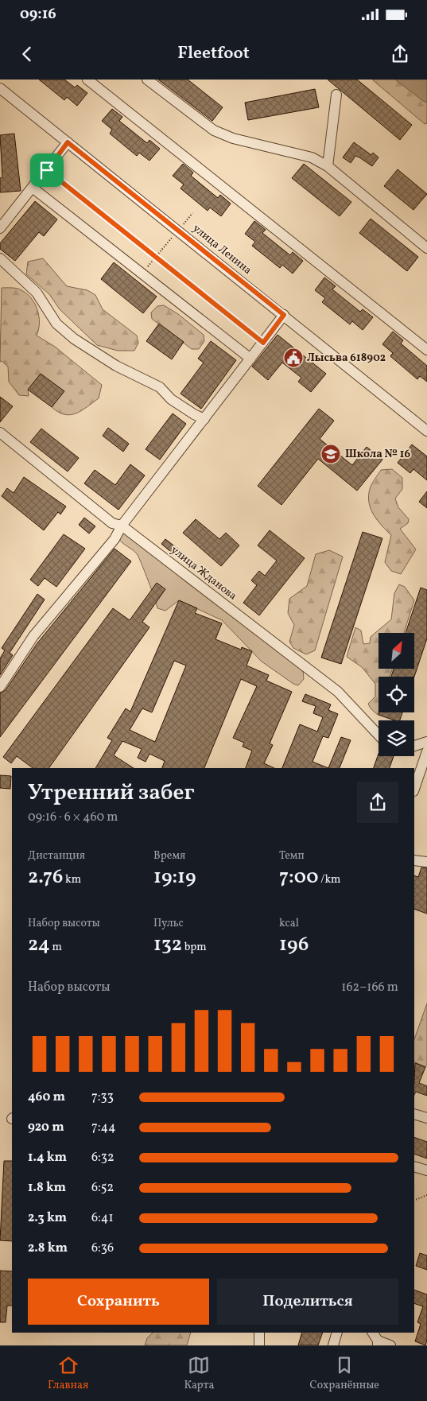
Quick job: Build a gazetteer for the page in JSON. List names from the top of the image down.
{
  "streets": {
    "street": ["улица Ленина", "улица Жданова"]
  },
  "places": {
    "public building": ["Лысьва 618902"],
    "school or university": ["Школа № 16"]
  },
  "north": "top right",
  "page": {
    "status": "09:16",
    "header": "Fleetfoot",
    "heading": ["Утренний забег", "09:16 · 6 × 460 m"],
    "stats": [
      ["Дистанция", "2.76 km"],
      ["Время", "19:19"],
      ["Темп", "7:00 /km"],
      ["Набор высоты", "24 m"],
      ["Пульс", "132 bpm"],
      ["kcal", "196"]
    ],
    "chart": ["Набор высоты", "162–166 m"],
    "list": [
      {
        "name": "460 m",
        "note": "7:33"
      },
      {
        "name": "920 m",
        "note": "7:44"
      },
      {
        "name": "1.4 km",
        "note": "6:32"
      },
      {
        "name": "1.8 km",
        "note": "6:52"
      },
      {
        "name": "2.3 km",
        "note": "6:41"
      },
      {
        "name": "2.8 km",
        "note": "6:36"
      }
    ],
    "buttons": ["Сохранить", "Поделиться"],
    "tabs": ["Главная", "Карта", "Сохранённые"]
  }
}
